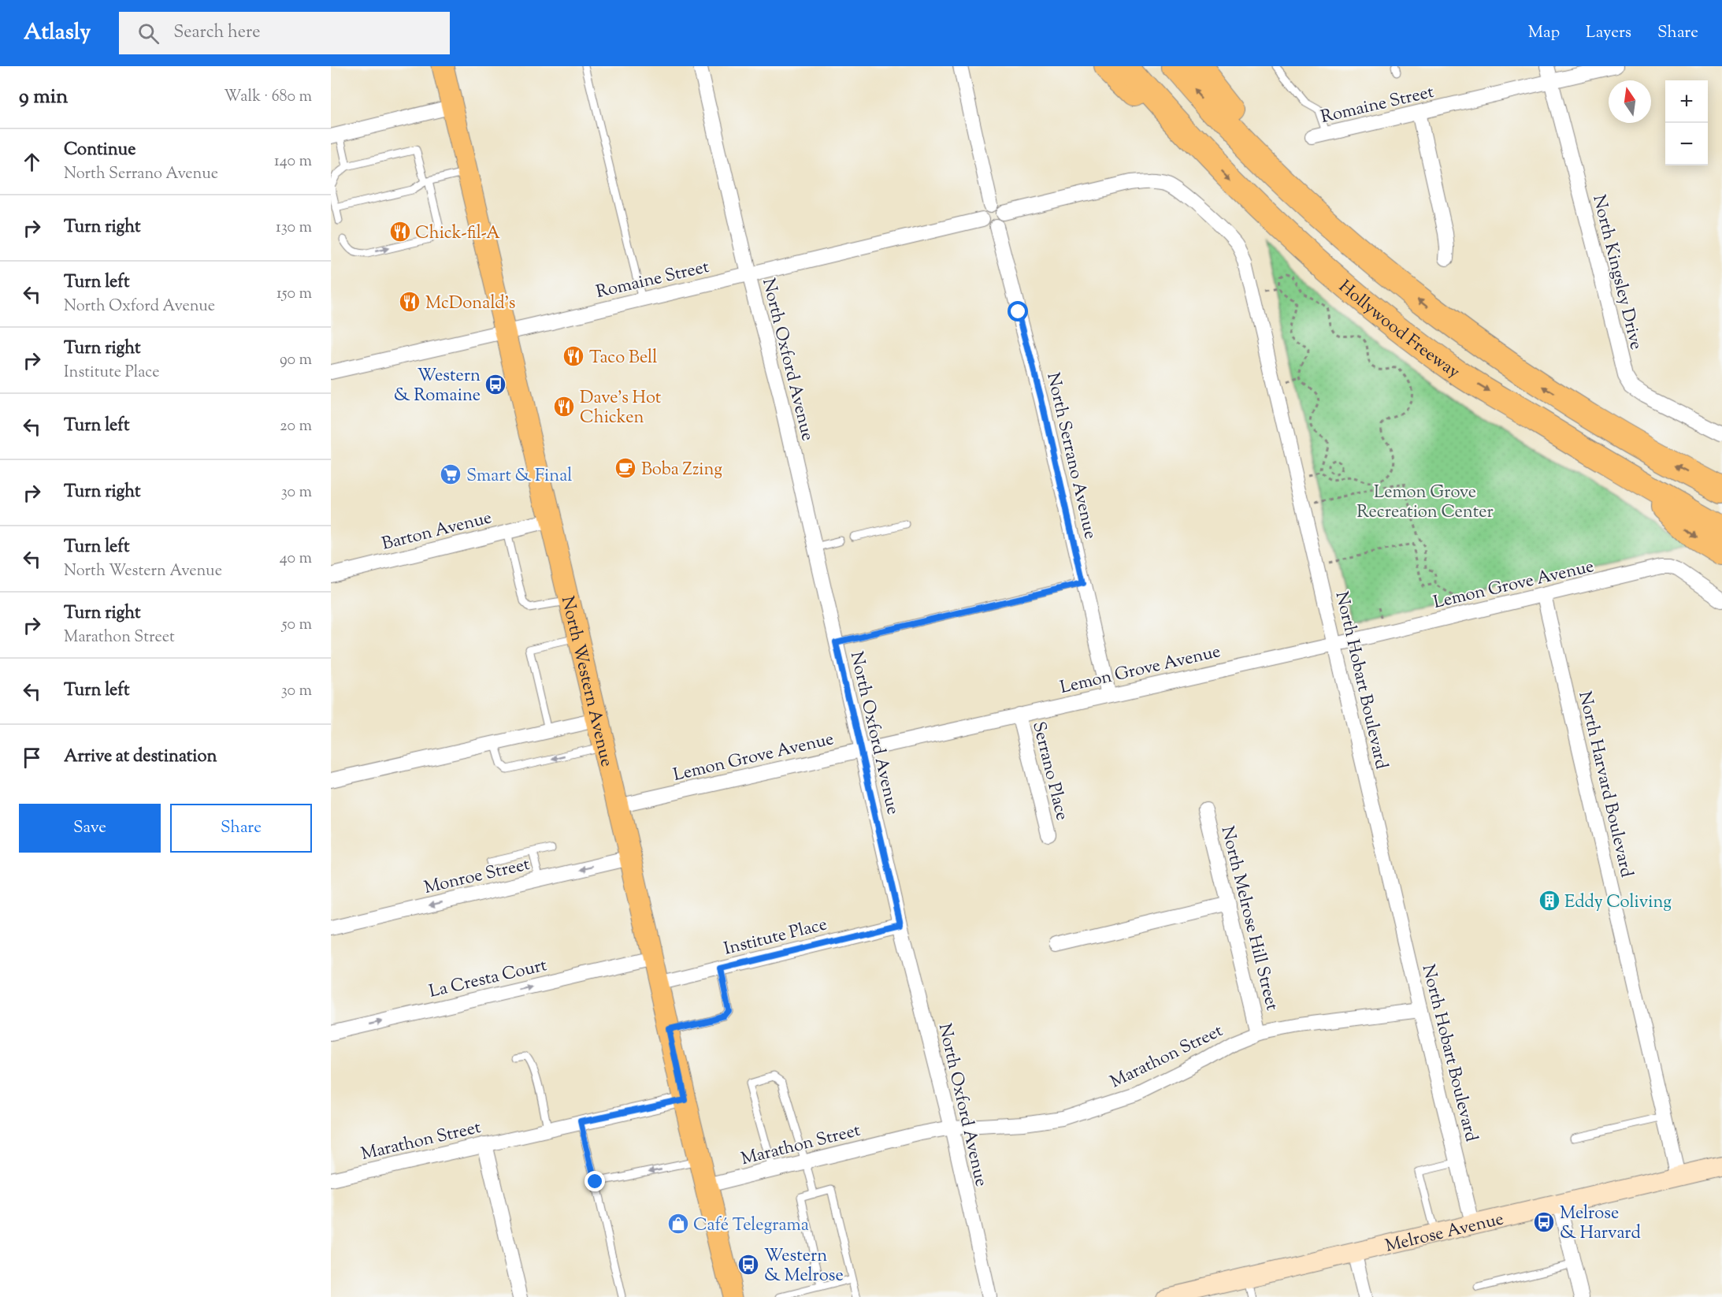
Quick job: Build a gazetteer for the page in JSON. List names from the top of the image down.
{
  "streets": {
    "highway": ["Hollywood Freeway"],
    "main road": ["North Western Avenue", "Melrose Avenue"],
    "street": [
      "Romaine Street",
      "North Kingsley Drive",
      "North Oxford Avenue",
      "North Serrano Avenue",
      "Barton Avenue",
      "Lemon Grove Avenue",
      "North Hobart Boulevard",
      "Serrano Place",
      "North Harvard Boulevard",
      "Monroe Street",
      "North Melrose Hill Street",
      "Institute Place",
      "La Cresta Court",
      "Marathon Street"
    ]
  },
  "crossings": [
    ["Romaine Street", "North Kingsley Drive"],
    ["Romaine Street", "North Oxford Avenue"],
    ["Romaine Street", "North Serrano Avenue"],
    ["Romaine Street", "North Hobart Boulevard"],
    ["Romaine Street", "North Western Avenue"],
    ["North Oxford Avenue", "Lemon Grove Avenue"],
    ["North Oxford Avenue", "Institute Place"],
    ["North Oxford Avenue", "Marathon Street"],
    ["North Serrano Avenue", "Lemon Grove Avenue"],
    ["North Serrano Avenue", "North Hobart Boulevard"],
    ["Barton Avenue", "North Western Avenue"],
    ["Lemon Grove Avenue", "North Hobart Boulevard"],
    ["Lemon Grove Avenue", "North Western Avenue"],
    ["Lemon Grove Avenue", "Serrano Place"],
    ["Lemon Grove Avenue", "North Harvard Boulevard"],
    ["North Hobart Boulevard", "Marathon Street"],
    ["North Hobart Boulevard", "Melrose Avenue"],
    ["North Western Avenue", "Monroe Street"],
    ["North Western Avenue", "Institute Place"],
    ["North Western Avenue", "La Cresta Court"],
    ["North Western Avenue", "Marathon Street"],
    ["North Harvard Boulevard", "Melrose Avenue"],
    ["North Melrose Hill Street", "Marathon Street"]
  ],
  "one_way": ["Monroe Street", "La Cresta Court"],
  "parks": ["Lemon Grove Recreation Center"],
  "places": {
    "restaurant": [
      "Chick-fil-A",
      "McDonald's",
      "Taco Bell",
      "Dave's Hot Chicken"
    ],
    "bus stop": ["Western & Romaine", "Melrose & Harvard", "Western & Melrose"],
    "cafe": ["Boba Zzing"],
    "supermarket": ["Smart & Final"],
    "building": ["Eddy Coliving"],
    "shop": ["Café Telegrama"]
  },
  "north": "top",
  "page": {
    "header": "Atlasly",
    "search": "Search here",
    "nav": ["Map", "Layers", "Share"],
    "heading": ["9 min", "Walk · 680 m"],
    "map_buttons": ["+", "−"],
    "list": [
      ["Continue", "North Serrano Avenue", "140 m"],
      ["Turn right", "130 m"],
      ["Turn left", "North Oxford Avenue", "150 m"],
      ["Turn right", "Institute Place", "90 m"],
      ["Turn left", "20 m"],
      ["Turn right", "30 m"],
      ["Turn left", "North Western Avenue", "40 m"],
      ["Turn right", "Marathon Street", "50 m"],
      ["Turn left", "30 m"],
      "Arrive at destination"
    ],
    "buttons": ["Save", "Share"]
  }
}
